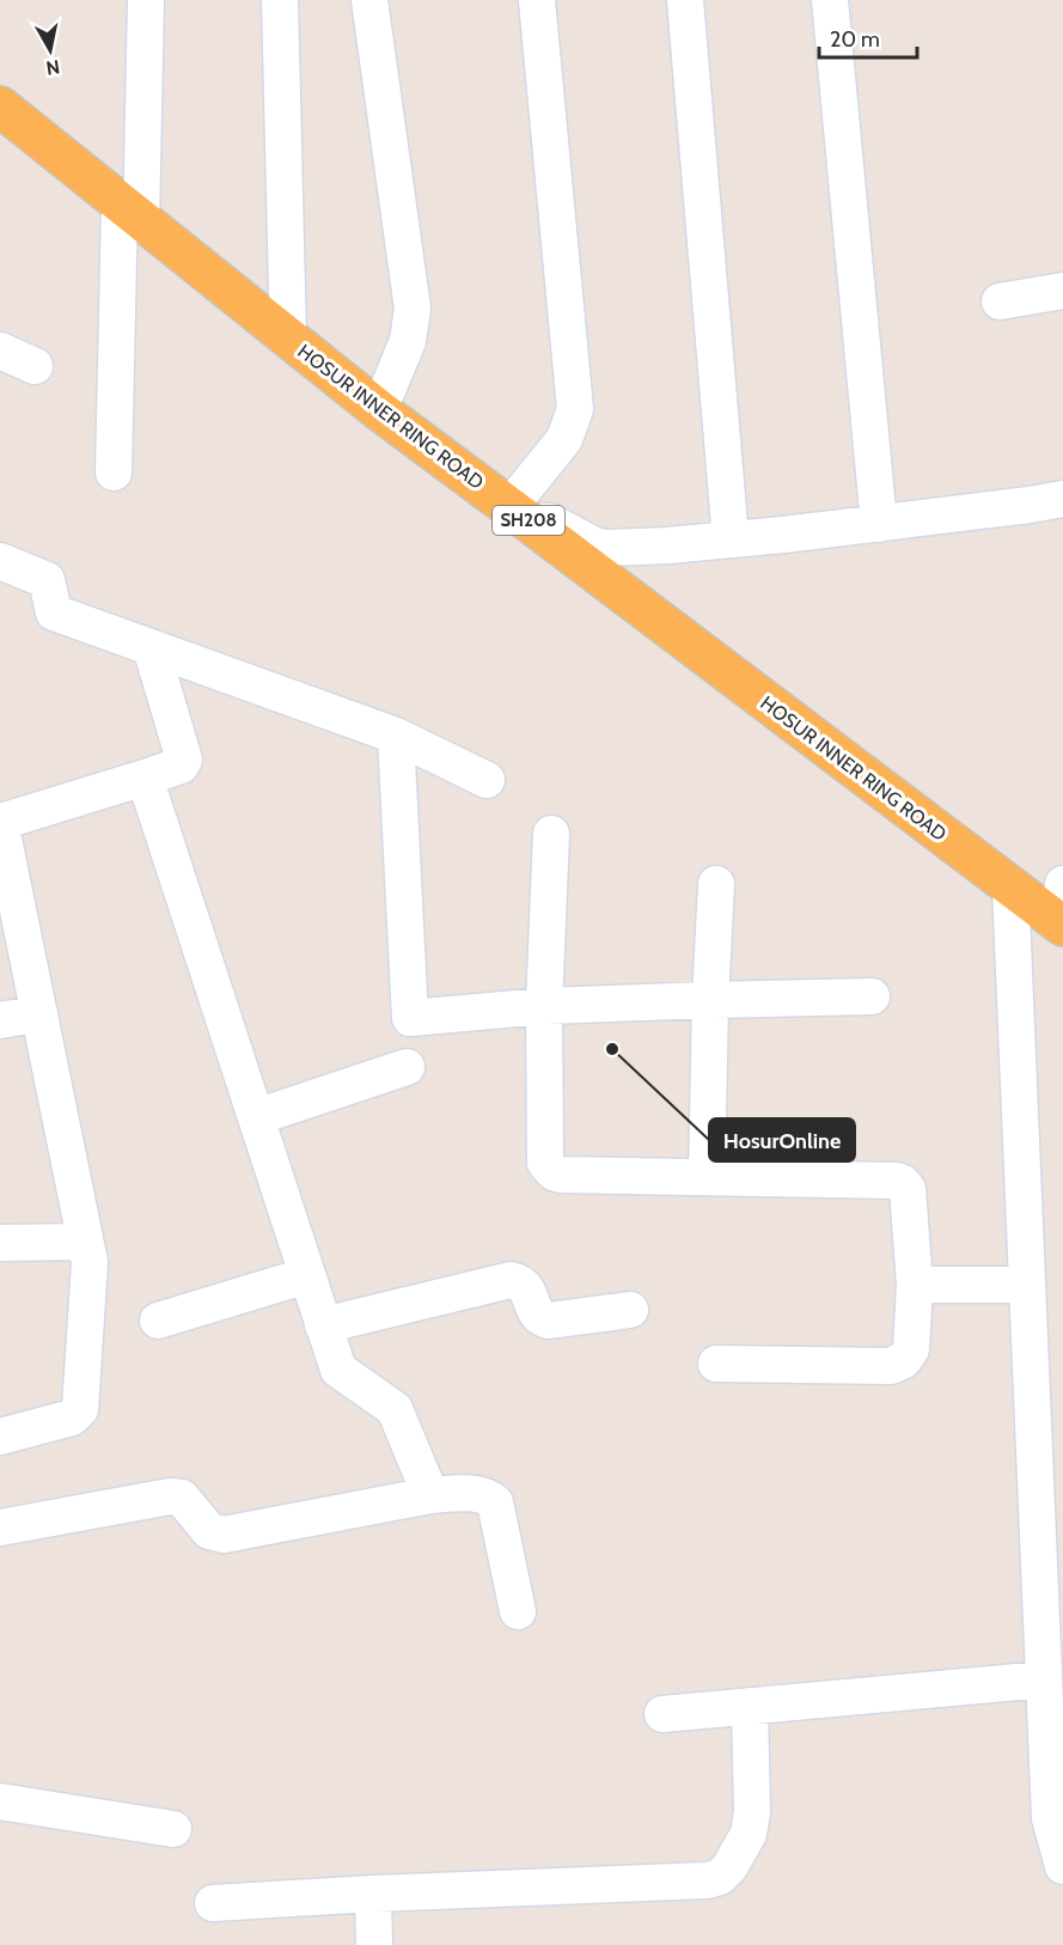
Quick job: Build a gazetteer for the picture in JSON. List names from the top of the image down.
{
  "streets": {
    "main road": ["HOSUR INNER RING ROAD", "SH208"]
  },
  "places": ["HosurOnline"],
  "scale_bar": "20 m",
  "north": "bottom"
}
